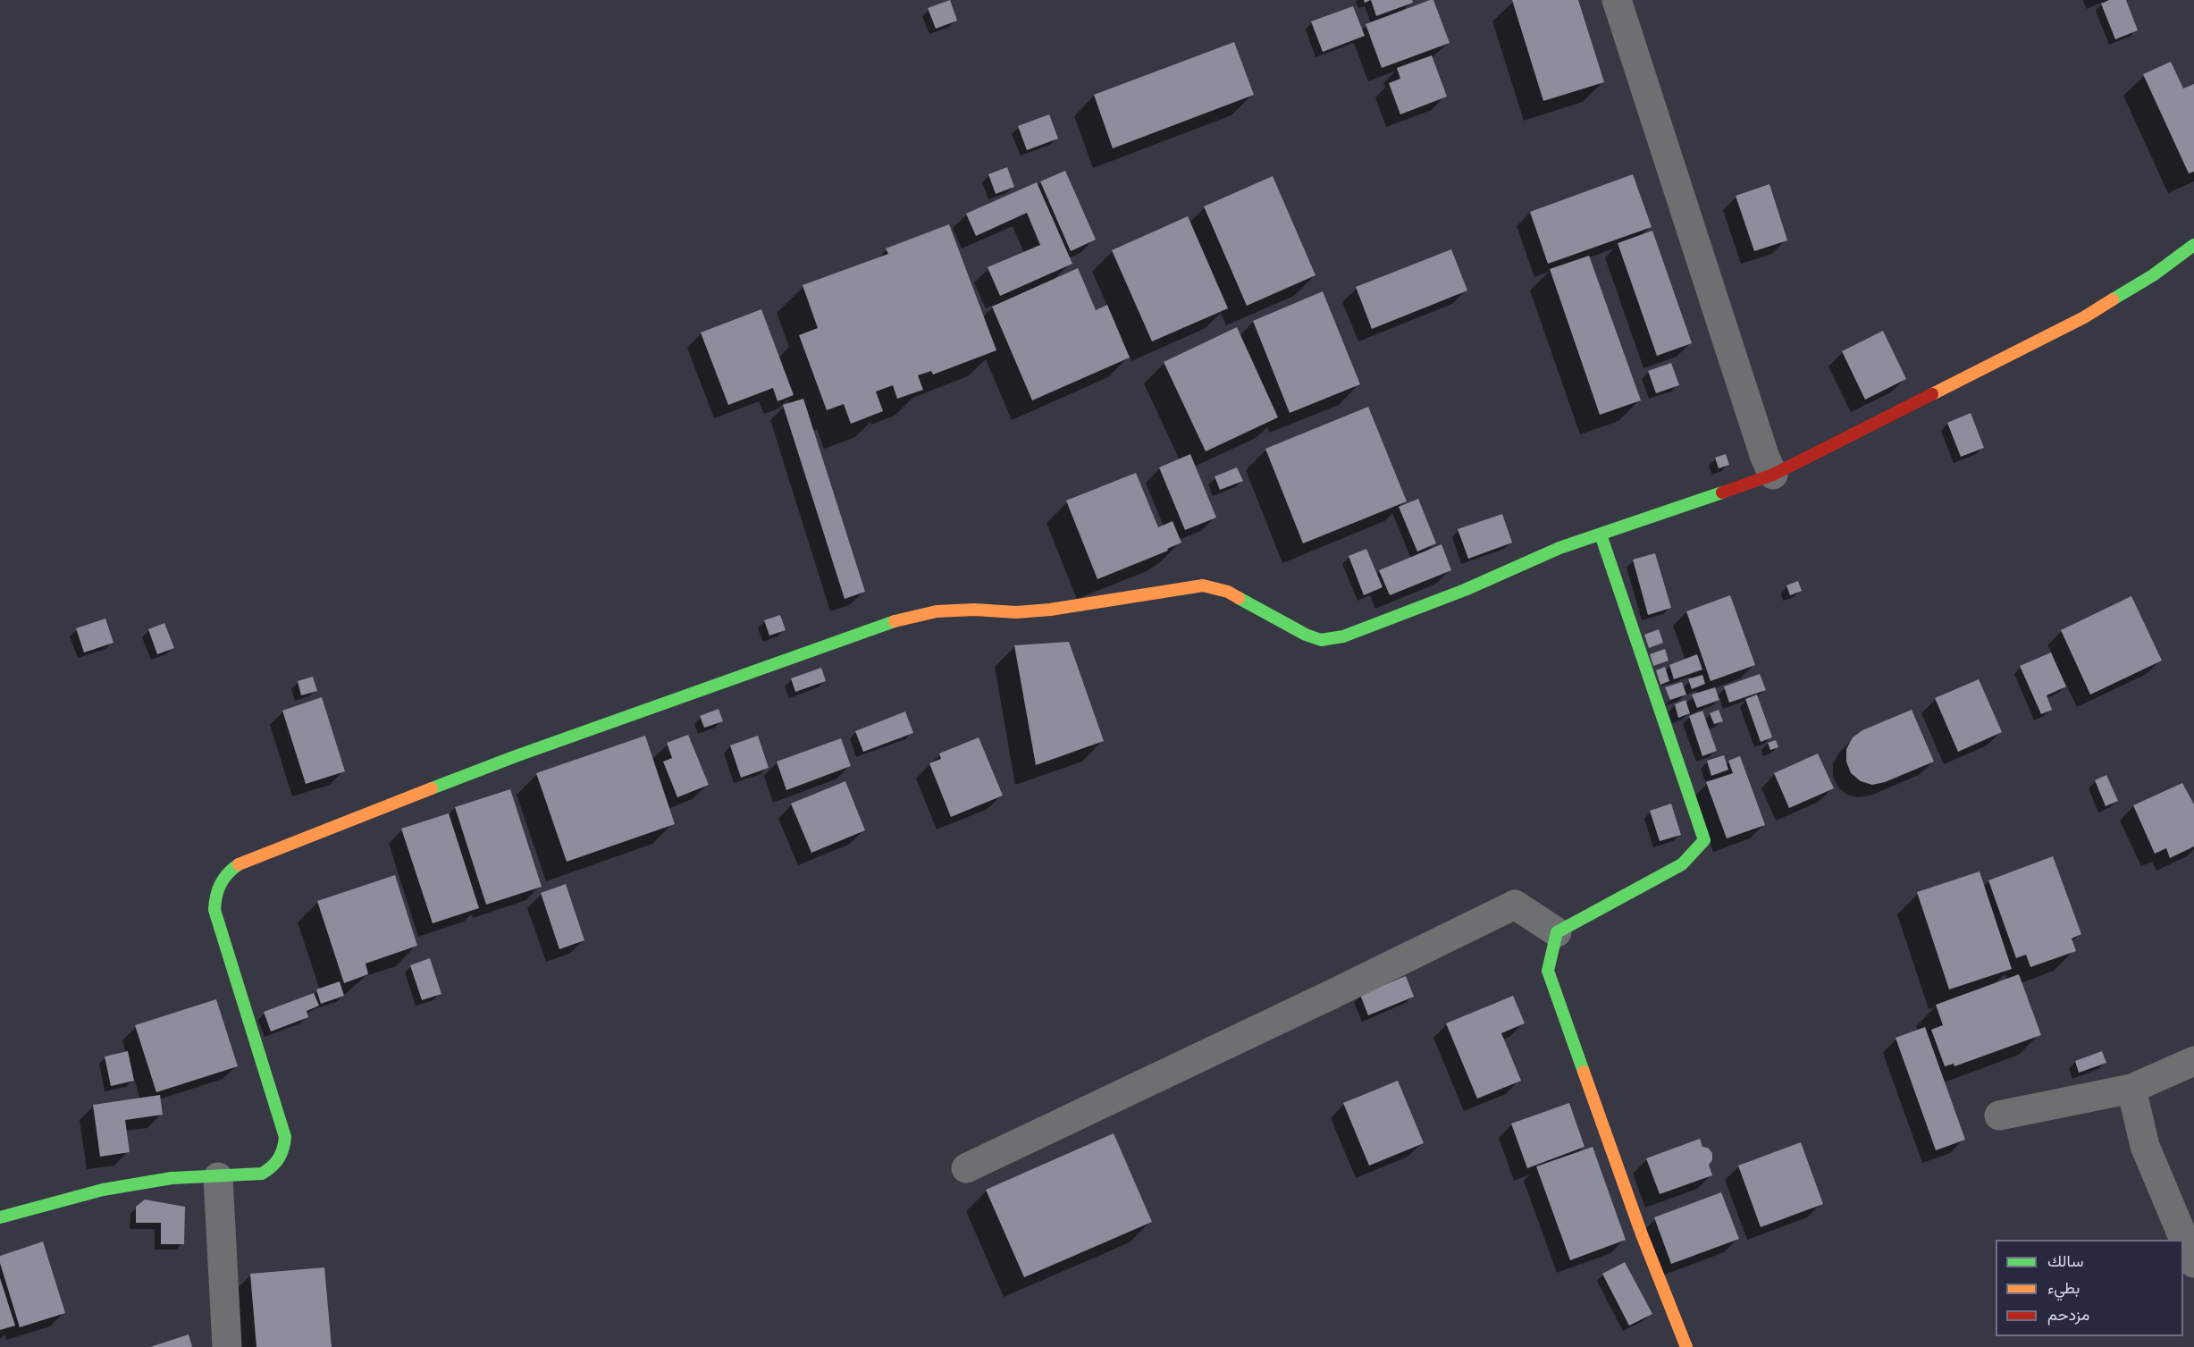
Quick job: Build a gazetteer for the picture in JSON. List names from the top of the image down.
{
  "legend": ["سالك", "بطيء", "مزدحم"]
}
